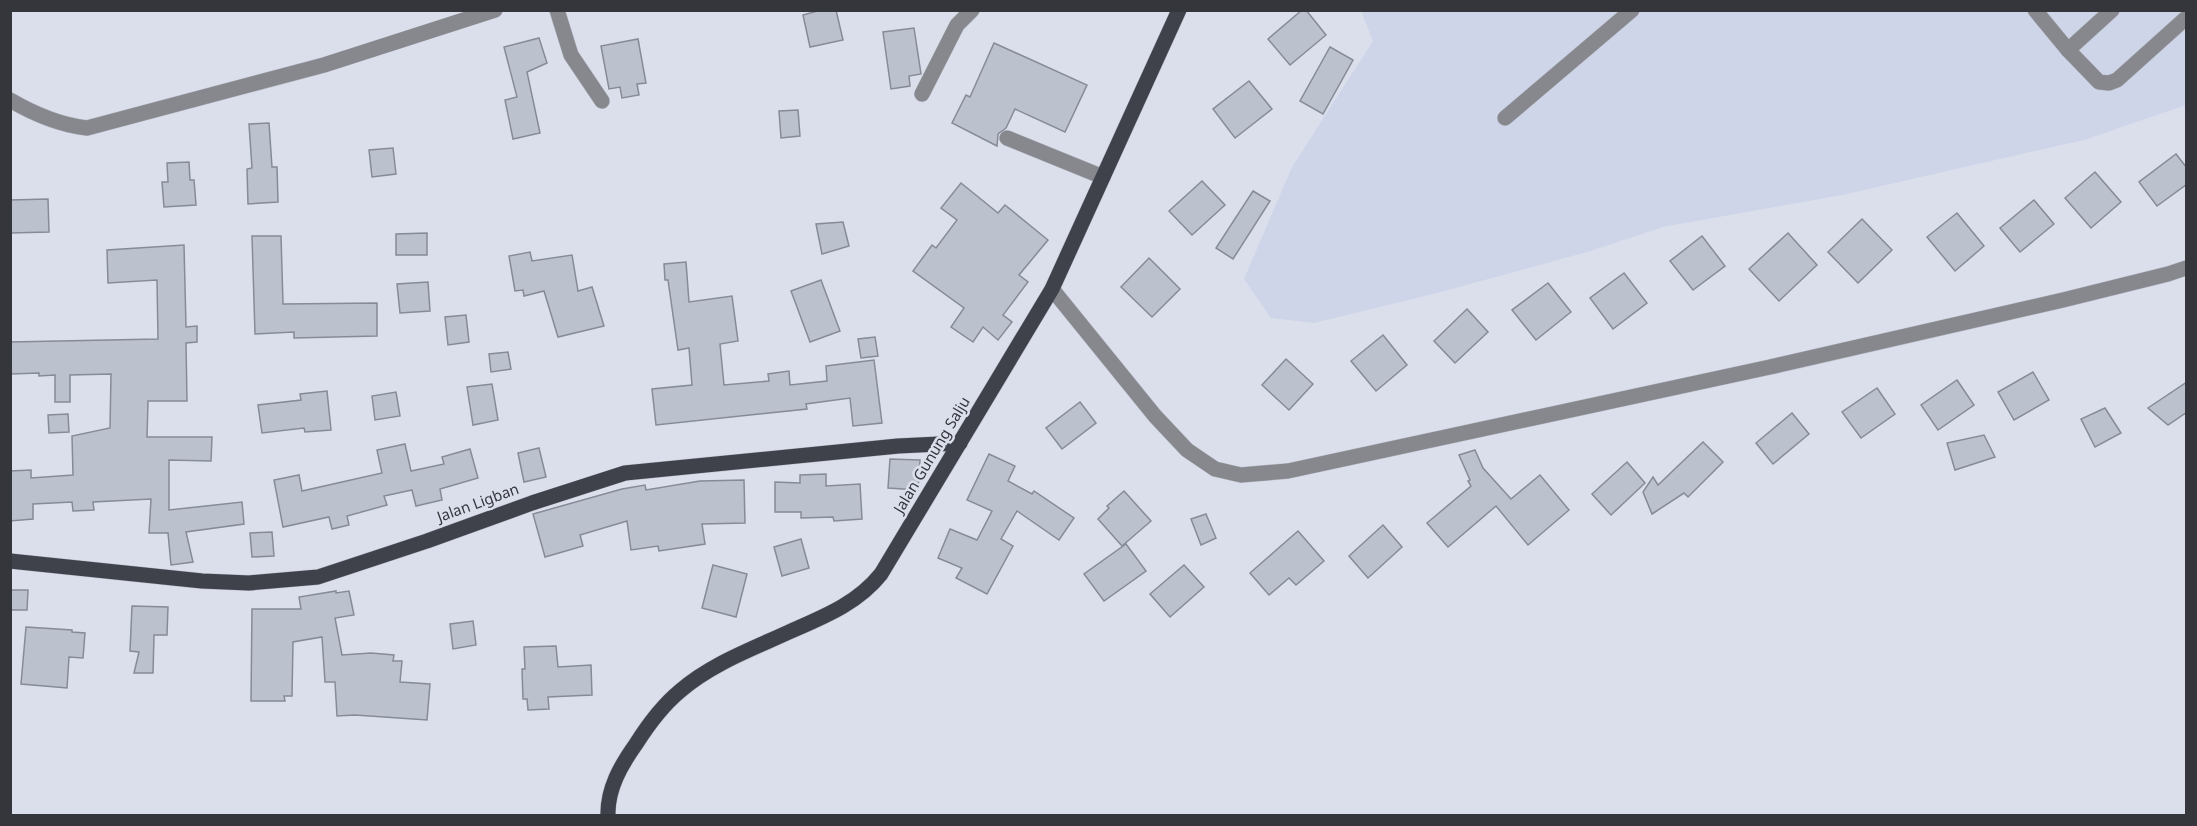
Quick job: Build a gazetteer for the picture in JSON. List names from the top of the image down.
{
  "streets": {
    "main road": ["Jalan Gunung Salju", "Jalan Ligban"]
  },
  "crossings": [
    ["Jalan Gunung Salju", "Jalan Ligban"]
  ]
}
